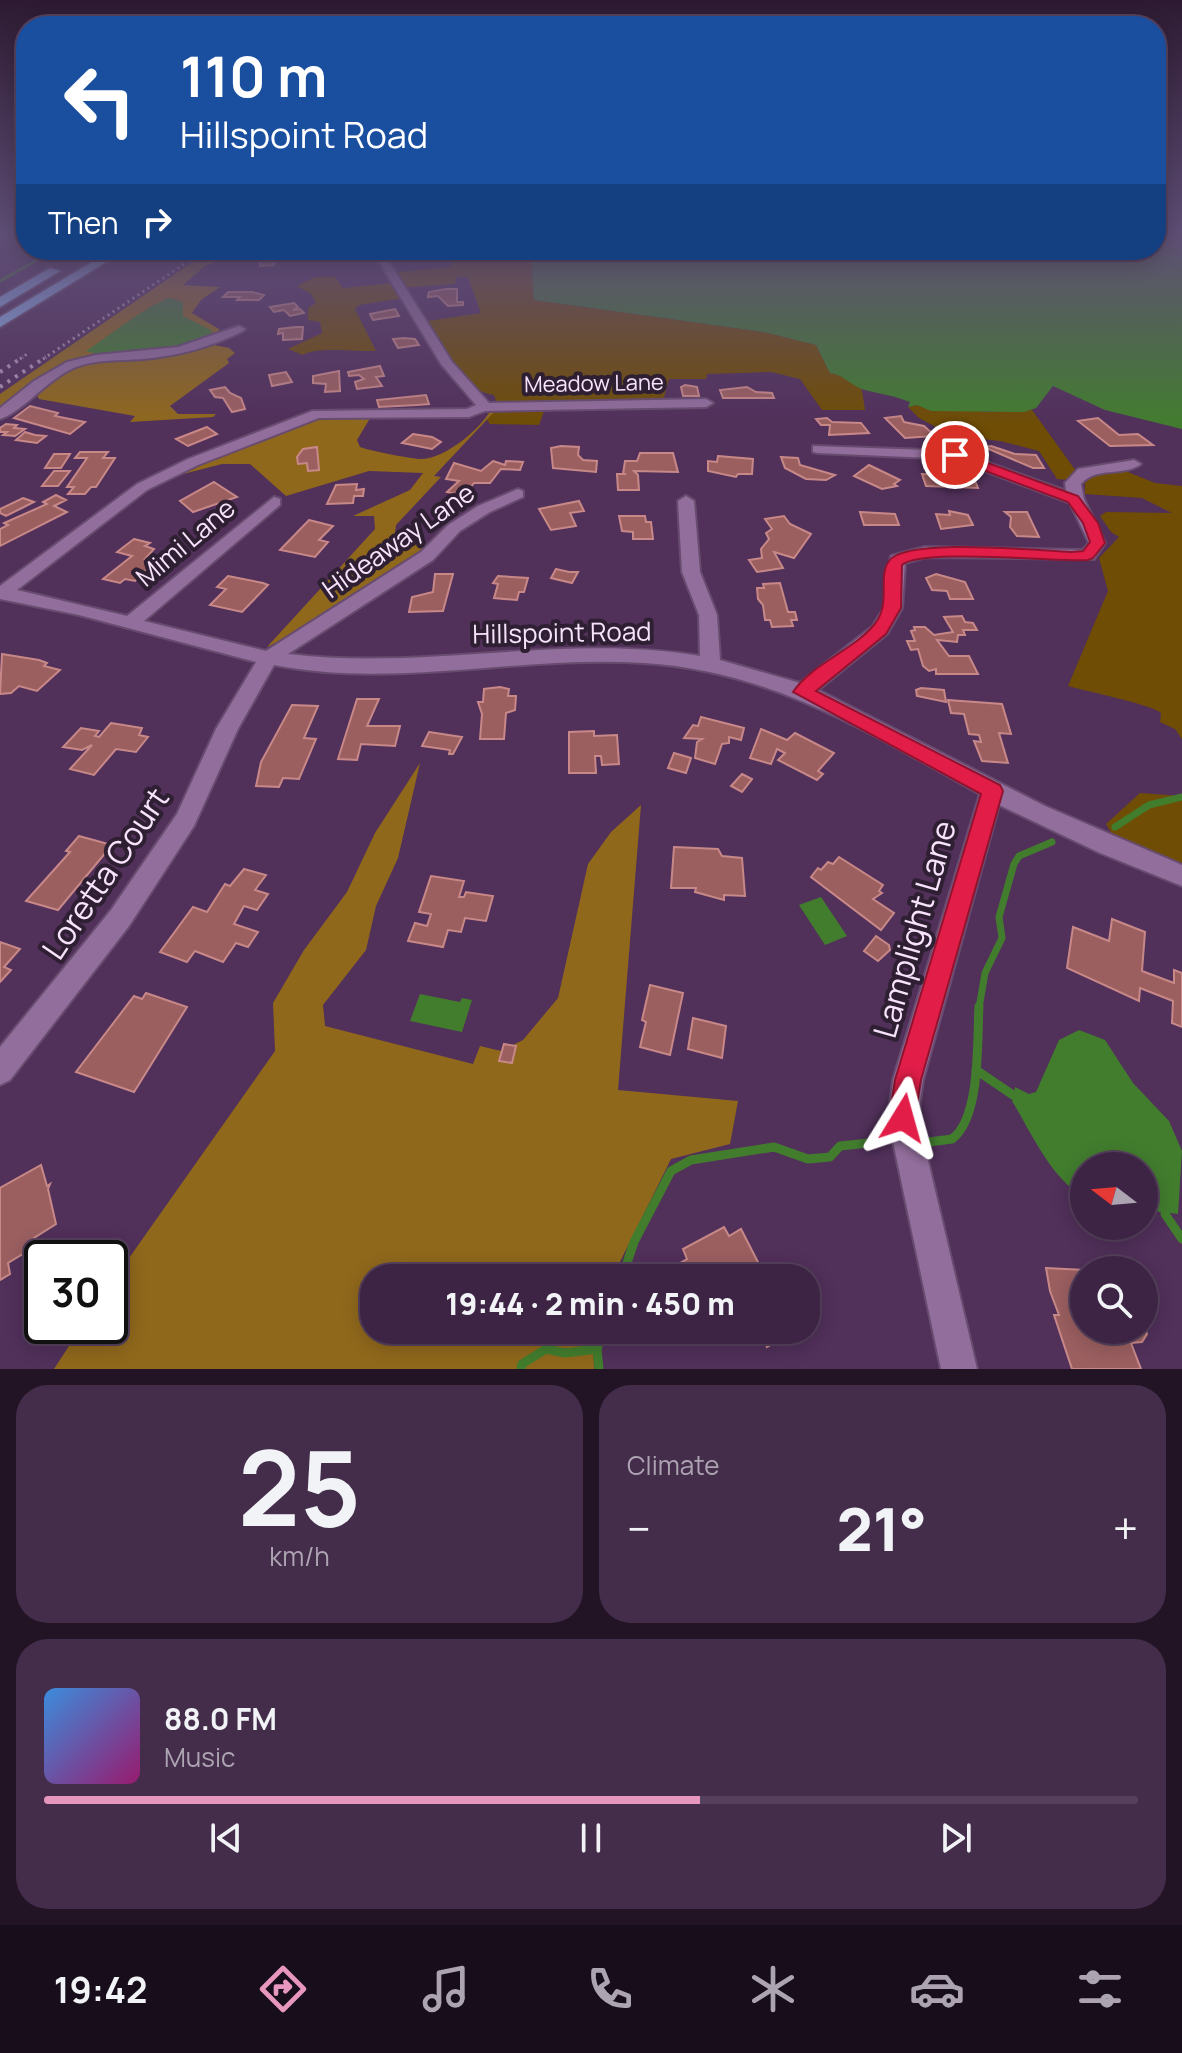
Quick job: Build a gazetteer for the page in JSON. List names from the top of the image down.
{
  "streets": {
    "street": [
      "Meadow Lane",
      "Hideaway Lane",
      "Mimi Lane",
      "Hillspoint Road",
      "Loretta Court",
      "Lamplight Lane"
    ]
  },
  "crossings": [
    ["Meadow Lane", "Hillspoint Road"],
    ["Hideaway Lane", "Hillspoint Road"],
    ["Hideaway Lane", "Loretta Court"],
    ["Mimi Lane", "Hillspoint Road"],
    ["Hillspoint Road", "Loretta Court"],
    ["Hillspoint Road", "Lamplight Lane"]
  ],
  "north": "left",
  "page": {
    "turn": ["110 m", "Hillspoint Road"],
    "then": "Then",
    "limit": "30",
    "trip": "19:44 · 2 min · 450 m",
    "tile": [
      ["25", "km/h"],
      "Climate"
    ],
    "heat": ["−", "21°", "+"],
    "song": ["88.0 FM", "Music"],
    "tabs": "19:42"
  }
}
